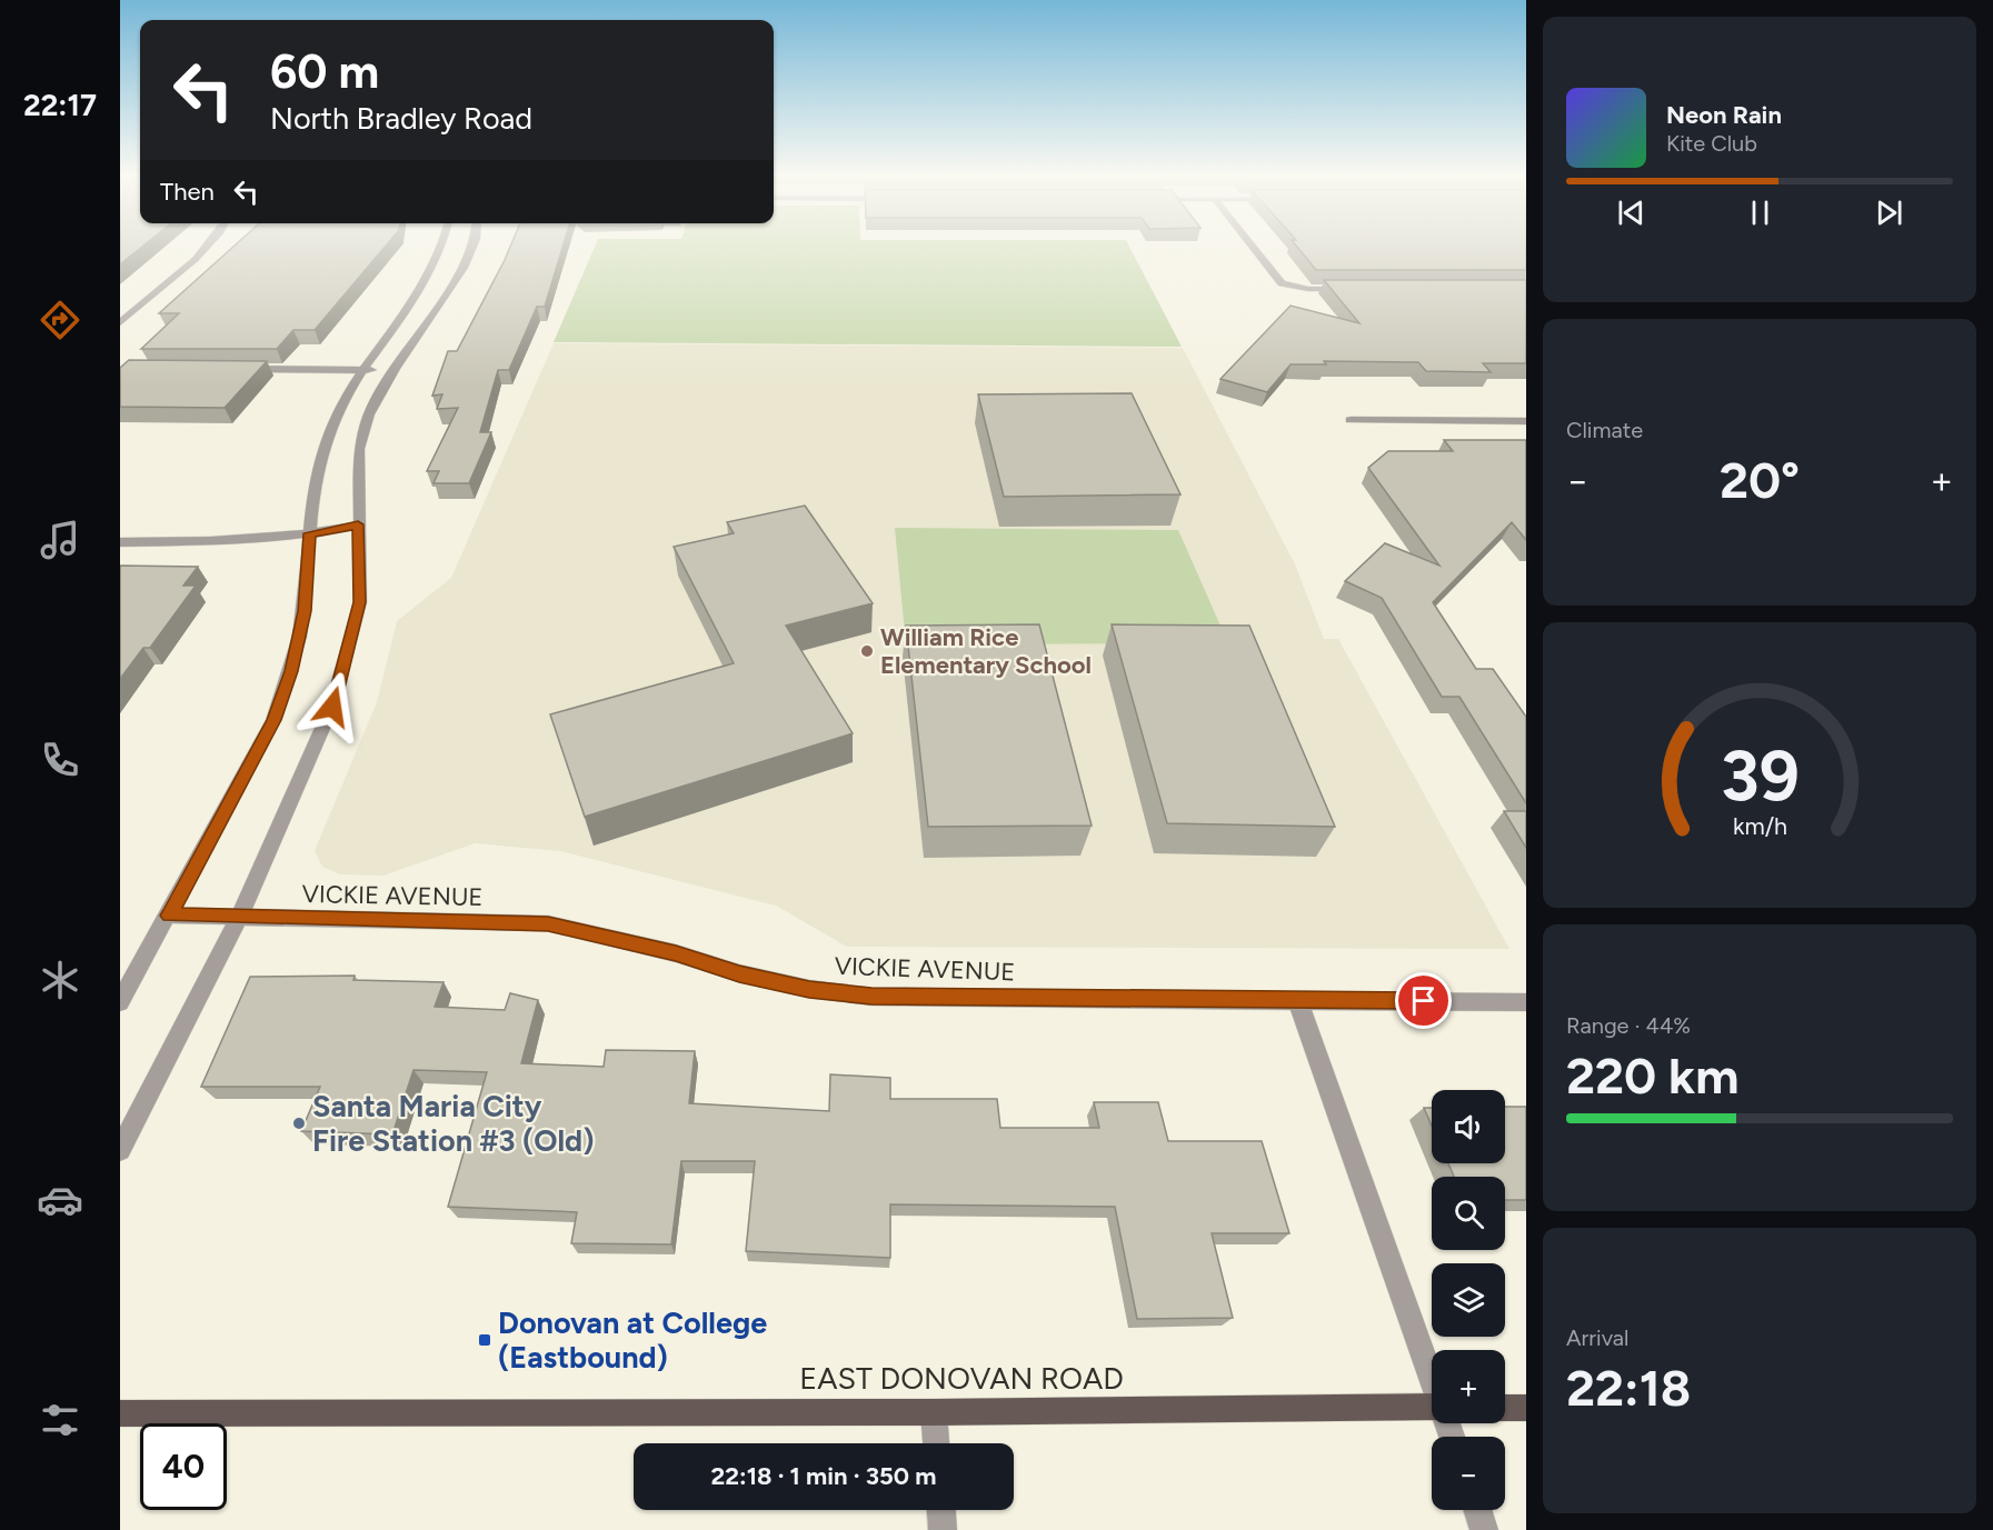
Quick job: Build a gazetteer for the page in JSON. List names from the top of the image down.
{
  "streets": {
    "main road": ["EAST DONOVAN ROAD"],
    "street": ["VICKIE AVENUE"]
  },
  "places": {
    "other": ["William Rice Elementary School", "Santa Maria City Fire Station #3 (Old)"],
    "transit": ["Donovan at College (Eastbound)"]
  },
  "page": {
    "tabs": "22:17",
    "turn": ["60 m", "North Bradley Road"],
    "song": ["Neon Rain", "Kite Club"],
    "then": "Then",
    "tile": [
      "Climate",
      ["Range · 44%", "220 km"],
      ["Arrival", "22:18"]
    ],
    "heat": ["−", "20°", "+"],
    "map_buttons": ["+", "−"],
    "limit": "40",
    "trip": "22:18 · 1 min · 350 m",
    "gauge": ["39", "km/h"]
  }
}
